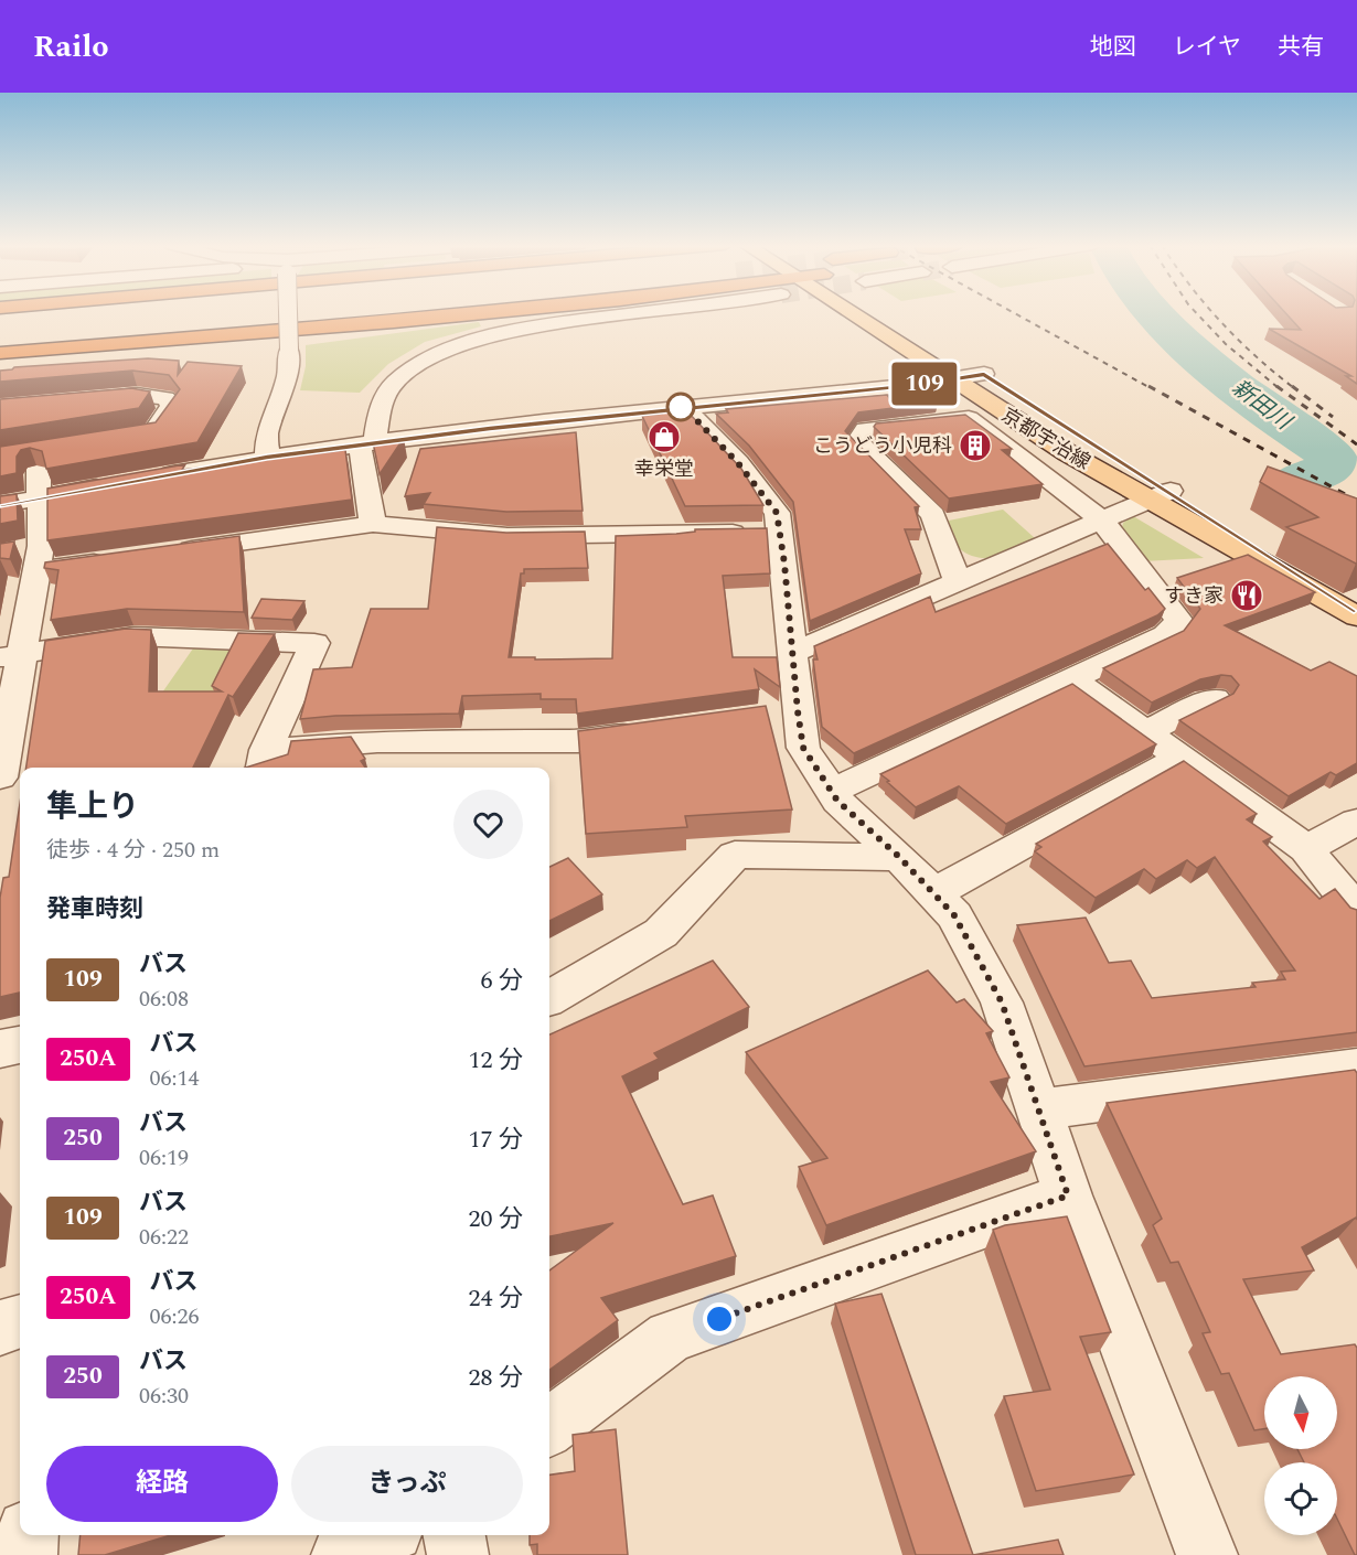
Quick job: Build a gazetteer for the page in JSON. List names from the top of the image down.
{
  "streets": {
    "main road": ["京都宇治線"]
  },
  "water": ["新田川"],
  "places": {
    "shop": ["幸栄堂"],
    "building": ["こうどう小児科"],
    "restaurant": ["すき家"]
  },
  "lines": ["bus line 109"],
  "north": "bottom",
  "page": {
    "header": "Railo",
    "nav": ["地図", "レイヤ", "共有"],
    "on_map": "109",
    "heading": [
      ["隼上り", "徒歩 · 4 分 · 250 m"],
      "発車時刻"
    ],
    "list": [
      {
        "mark": "109",
        "name": "バス",
        "note": "06:08",
        "value": "6 分"
      },
      {
        "mark": "250A",
        "name": "バス",
        "note": "06:14",
        "value": "12 分"
      },
      {
        "mark": "250",
        "name": "バス",
        "note": "06:19",
        "value": "17 分"
      },
      {
        "mark": "109",
        "name": "バス",
        "note": "06:22",
        "value": "20 分"
      },
      {
        "mark": "250A",
        "name": "バス",
        "note": "06:26",
        "value": "24 分"
      },
      {
        "mark": "250",
        "name": "バス",
        "note": "06:30",
        "value": "28 分"
      }
    ],
    "buttons": ["経路", "きっぷ"]
  }
}
